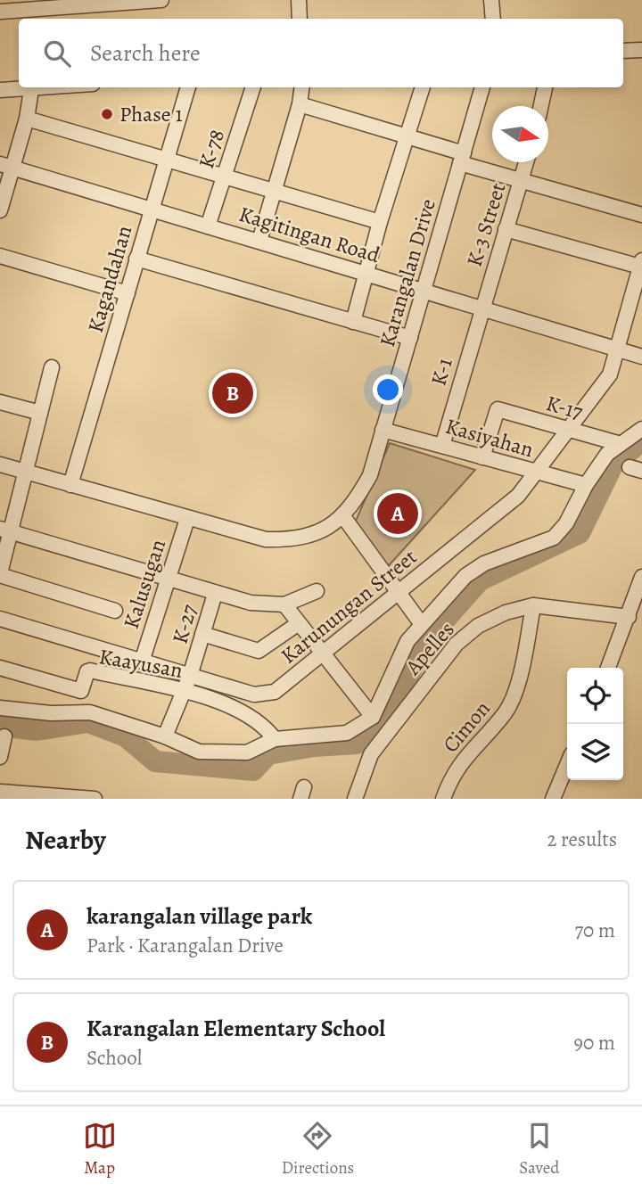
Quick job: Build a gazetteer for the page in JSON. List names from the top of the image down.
{
  "streets": {
    "street": [
      "K-78",
      "K-3 Street",
      "Kagitingan Road",
      "Karangalan Drive",
      "Kagandahan",
      "K-1",
      "K-17",
      "Kasiyahan",
      "Kalusugan",
      "Karunungan Street",
      "K-27",
      "Apelles",
      "Kaayusan",
      "Cimon"
    ]
  },
  "crossings": [
    ["K-78", "Kagitingan Road"],
    ["K-3 Street", "Kagitingan Road"],
    ["K-3 Street", "K-1"],
    ["Kagitingan Road", "Karangalan Drive"],
    ["Kagitingan Road", "Kagandahan"],
    ["Kagitingan Road", "K-1"],
    ["Kagitingan Road", "Karunungan Street"],
    ["Karangalan Drive", "Kagandahan"],
    ["Karangalan Drive", "Kasiyahan"],
    ["Karangalan Drive", "Kalusugan"],
    ["K-1", "Kasiyahan"],
    ["K-17", "Kasiyahan"],
    ["K-17", "Karunungan Street"],
    ["Kasiyahan", "Karunungan Street"],
    ["Kalusugan", "Karunungan Street"],
    ["Karunungan Street", "K-27"],
    ["K-27", "Kaayusan"],
    ["Apelles", "Cimon"]
  ],
  "places": ["Phase 1"],
  "north": "right",
  "page": {
    "search": "Search here",
    "pins": ["B", "A"],
    "heading": ["Nearby", "2 results"],
    "list": [
      {
        "mark": "A",
        "name": "karangalan village park",
        "note": "Park · Karangalan Drive",
        "value": "70 m"
      },
      {
        "mark": "B",
        "name": "Karangalan Elementary School",
        "note": "School",
        "value": "90 m"
      }
    ],
    "nav": ["Map", "Directions", "Saved"]
  }
}
